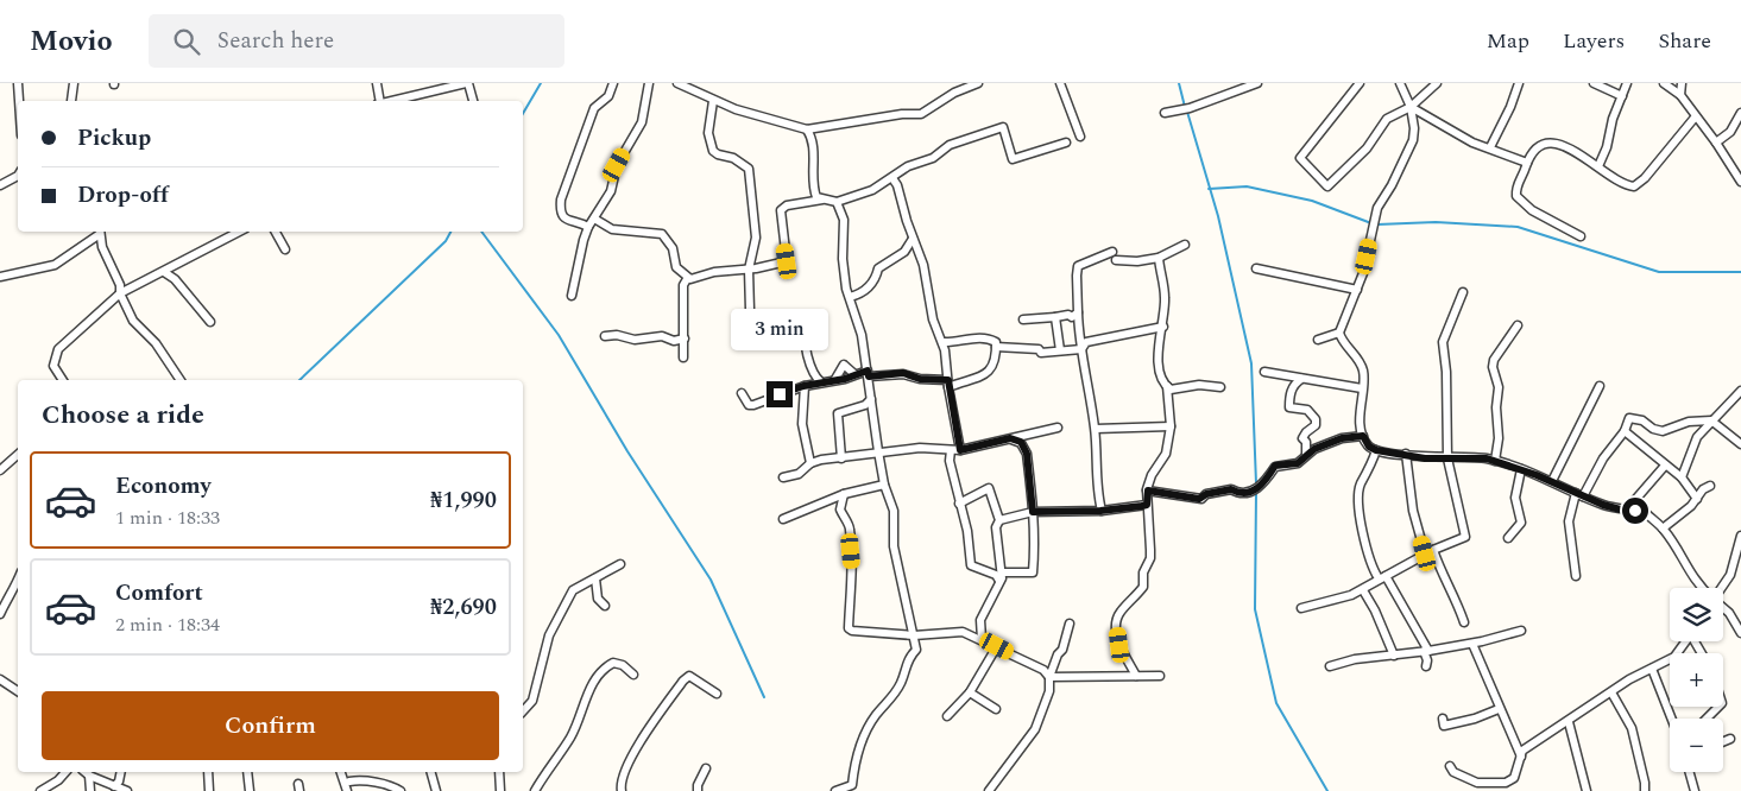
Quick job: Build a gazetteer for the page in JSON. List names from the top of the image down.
{
  "page": {
    "header": "Movio",
    "search": "Search here",
    "nav": ["Map", "Layers", "Share"],
    "banner": ["Pickup", "Drop-off"],
    "bubble": "3 min",
    "heading": "Choose a ride",
    "list": [
      {
        "name": "Economy",
        "note": "1 min · 18:33",
        "value": "₦1,990"
      },
      {
        "name": "Comfort",
        "note": "2 min · 18:34",
        "value": "₦2,690"
      }
    ],
    "map_buttons": ["+", "−"],
    "buttons": "Confirm"
  }
}
